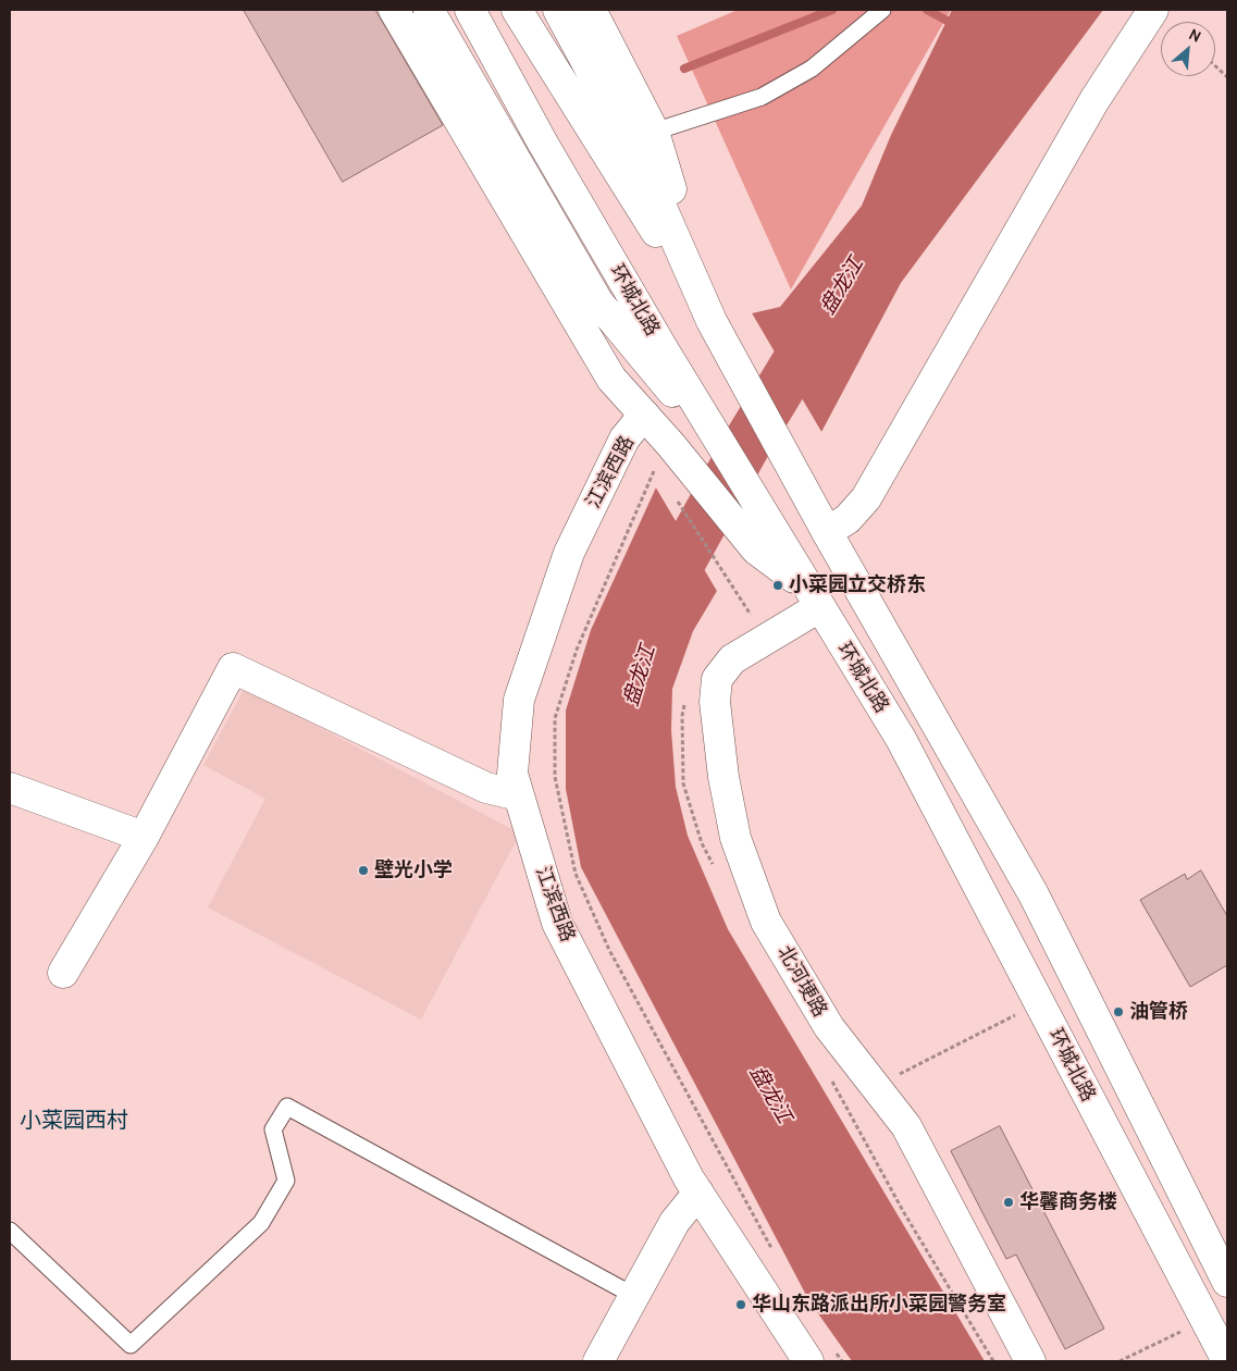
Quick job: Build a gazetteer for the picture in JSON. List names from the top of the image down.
{
  "streets": {
    "main road": ["环城北路", "江滨西路", "北河埂路"]
  },
  "crossings": [
    ["环城北路", "北河埂路"]
  ],
  "districts": ["小菜园西村"],
  "water": ["盘龙江"],
  "places": [
    "小菜园立交桥东",
    "壁光小学",
    "油管桥",
    "华馨商务楼",
    "华山东路派出所小菜园警务室"
  ],
  "north": "top right"
}
